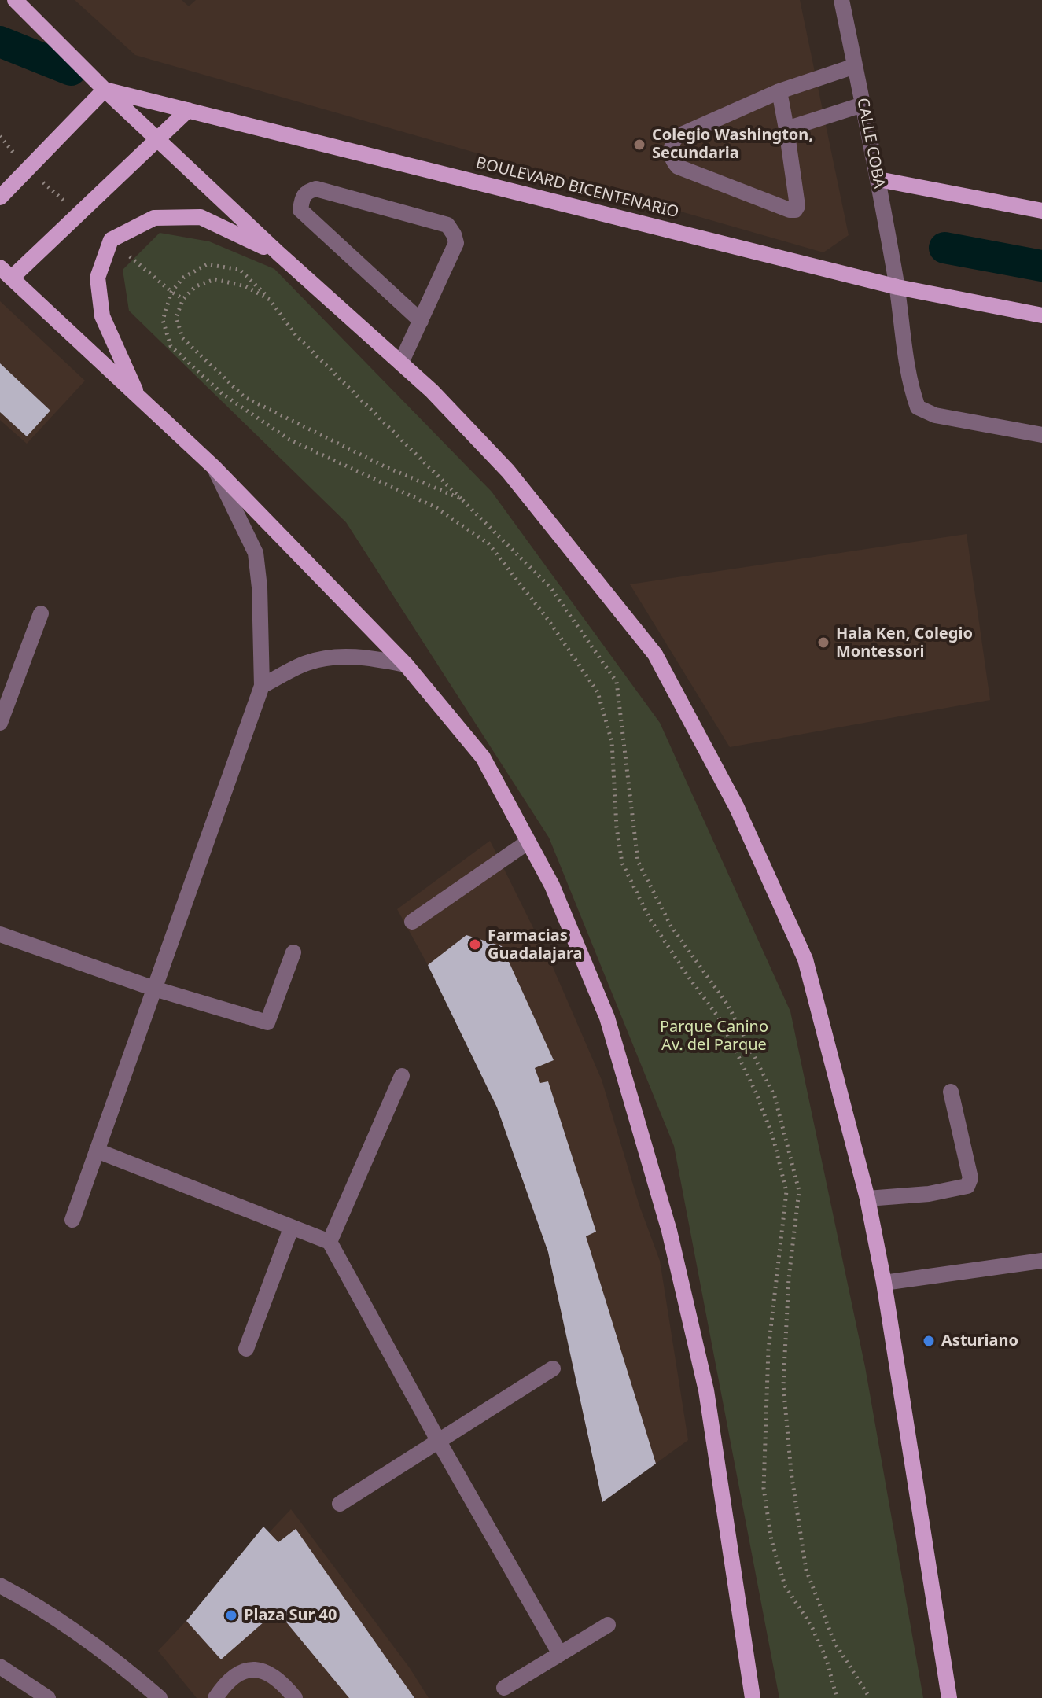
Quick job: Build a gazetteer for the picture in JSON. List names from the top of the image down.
{
  "streets": {
    "main road": ["BOULEVARD BICENTENARIO"],
    "street": ["CALLE COBA"]
  },
  "crossings": [
    ["CALLE COBA", "BOULEVARD BICENTENARIO"]
  ],
  "parks": ["Parque Canino Av. del Parque"],
  "places": [
    "Colegio Washington, Secundaria",
    "Hala Ken, Colegio Montessori",
    "Farmacias Guadalajara",
    "Asturiano",
    "Plaza Sur 40"
  ]
}
